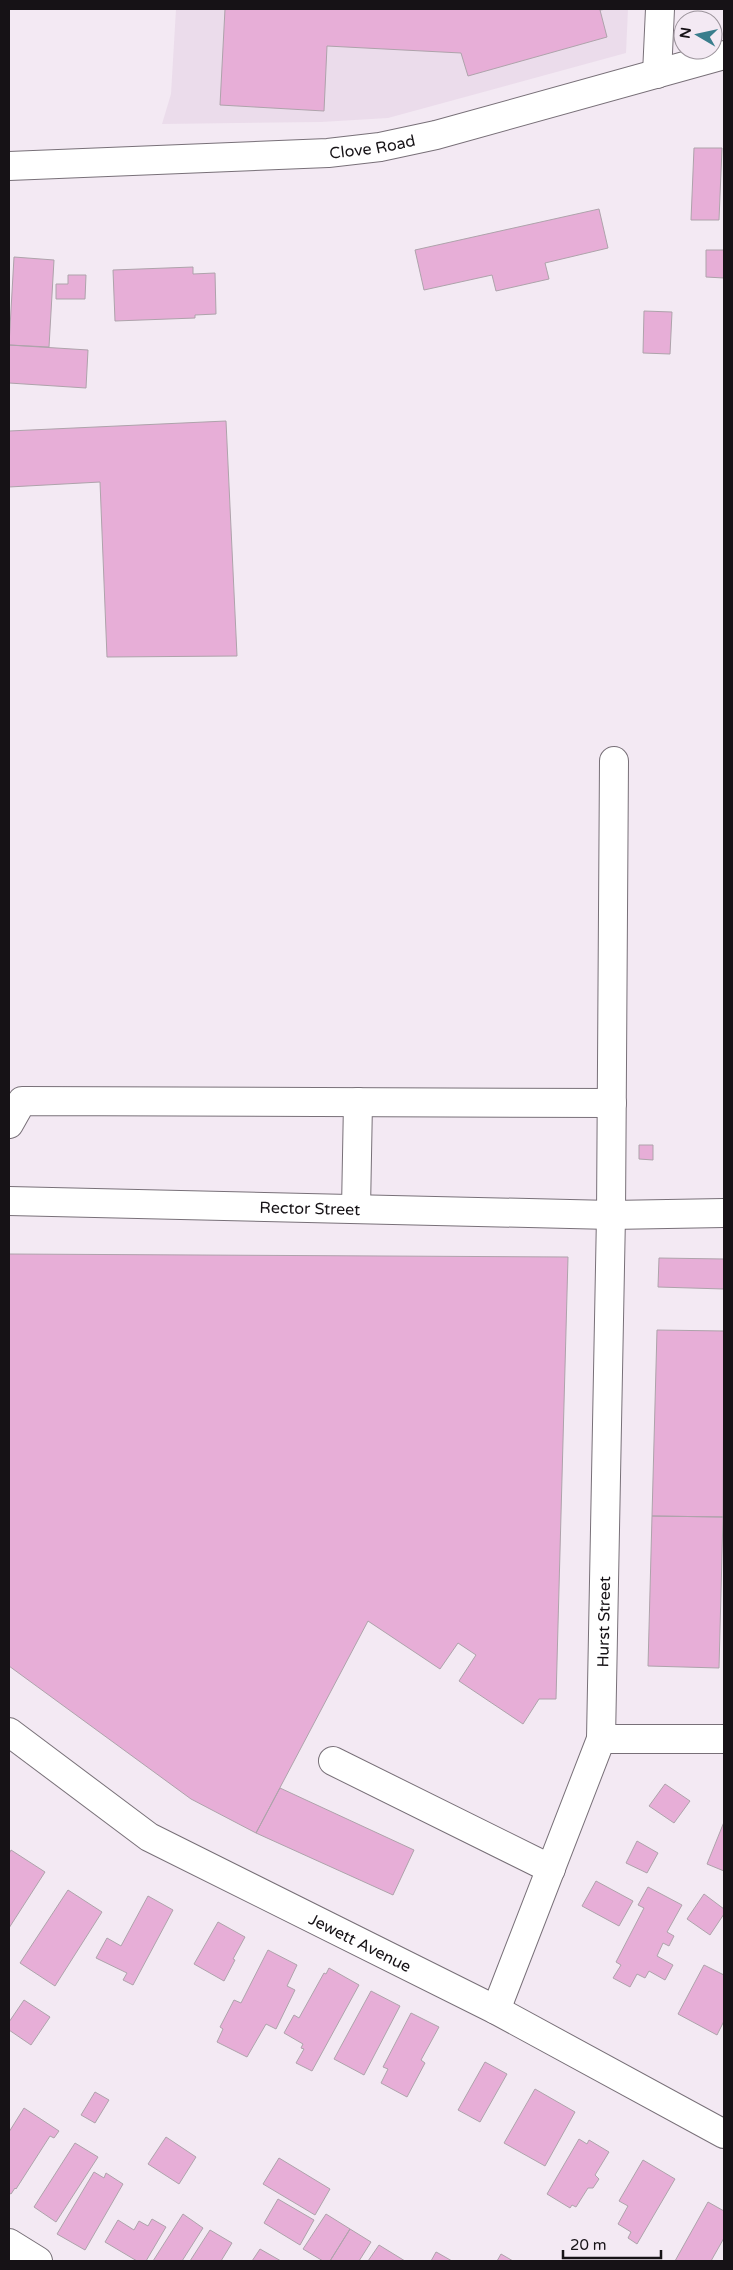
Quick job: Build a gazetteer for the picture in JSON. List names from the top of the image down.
{
  "streets": {
    "street": [
      "Clove Road",
      "Rector Street",
      "Hurst Street",
      "Jewett Avenue"
    ]
  },
  "crossings": [
    ["Rector Street", "Hurst Street"],
    ["Hurst Street", "Jewett Avenue"]
  ],
  "scale_bar": "20 m",
  "north": "left"
}
